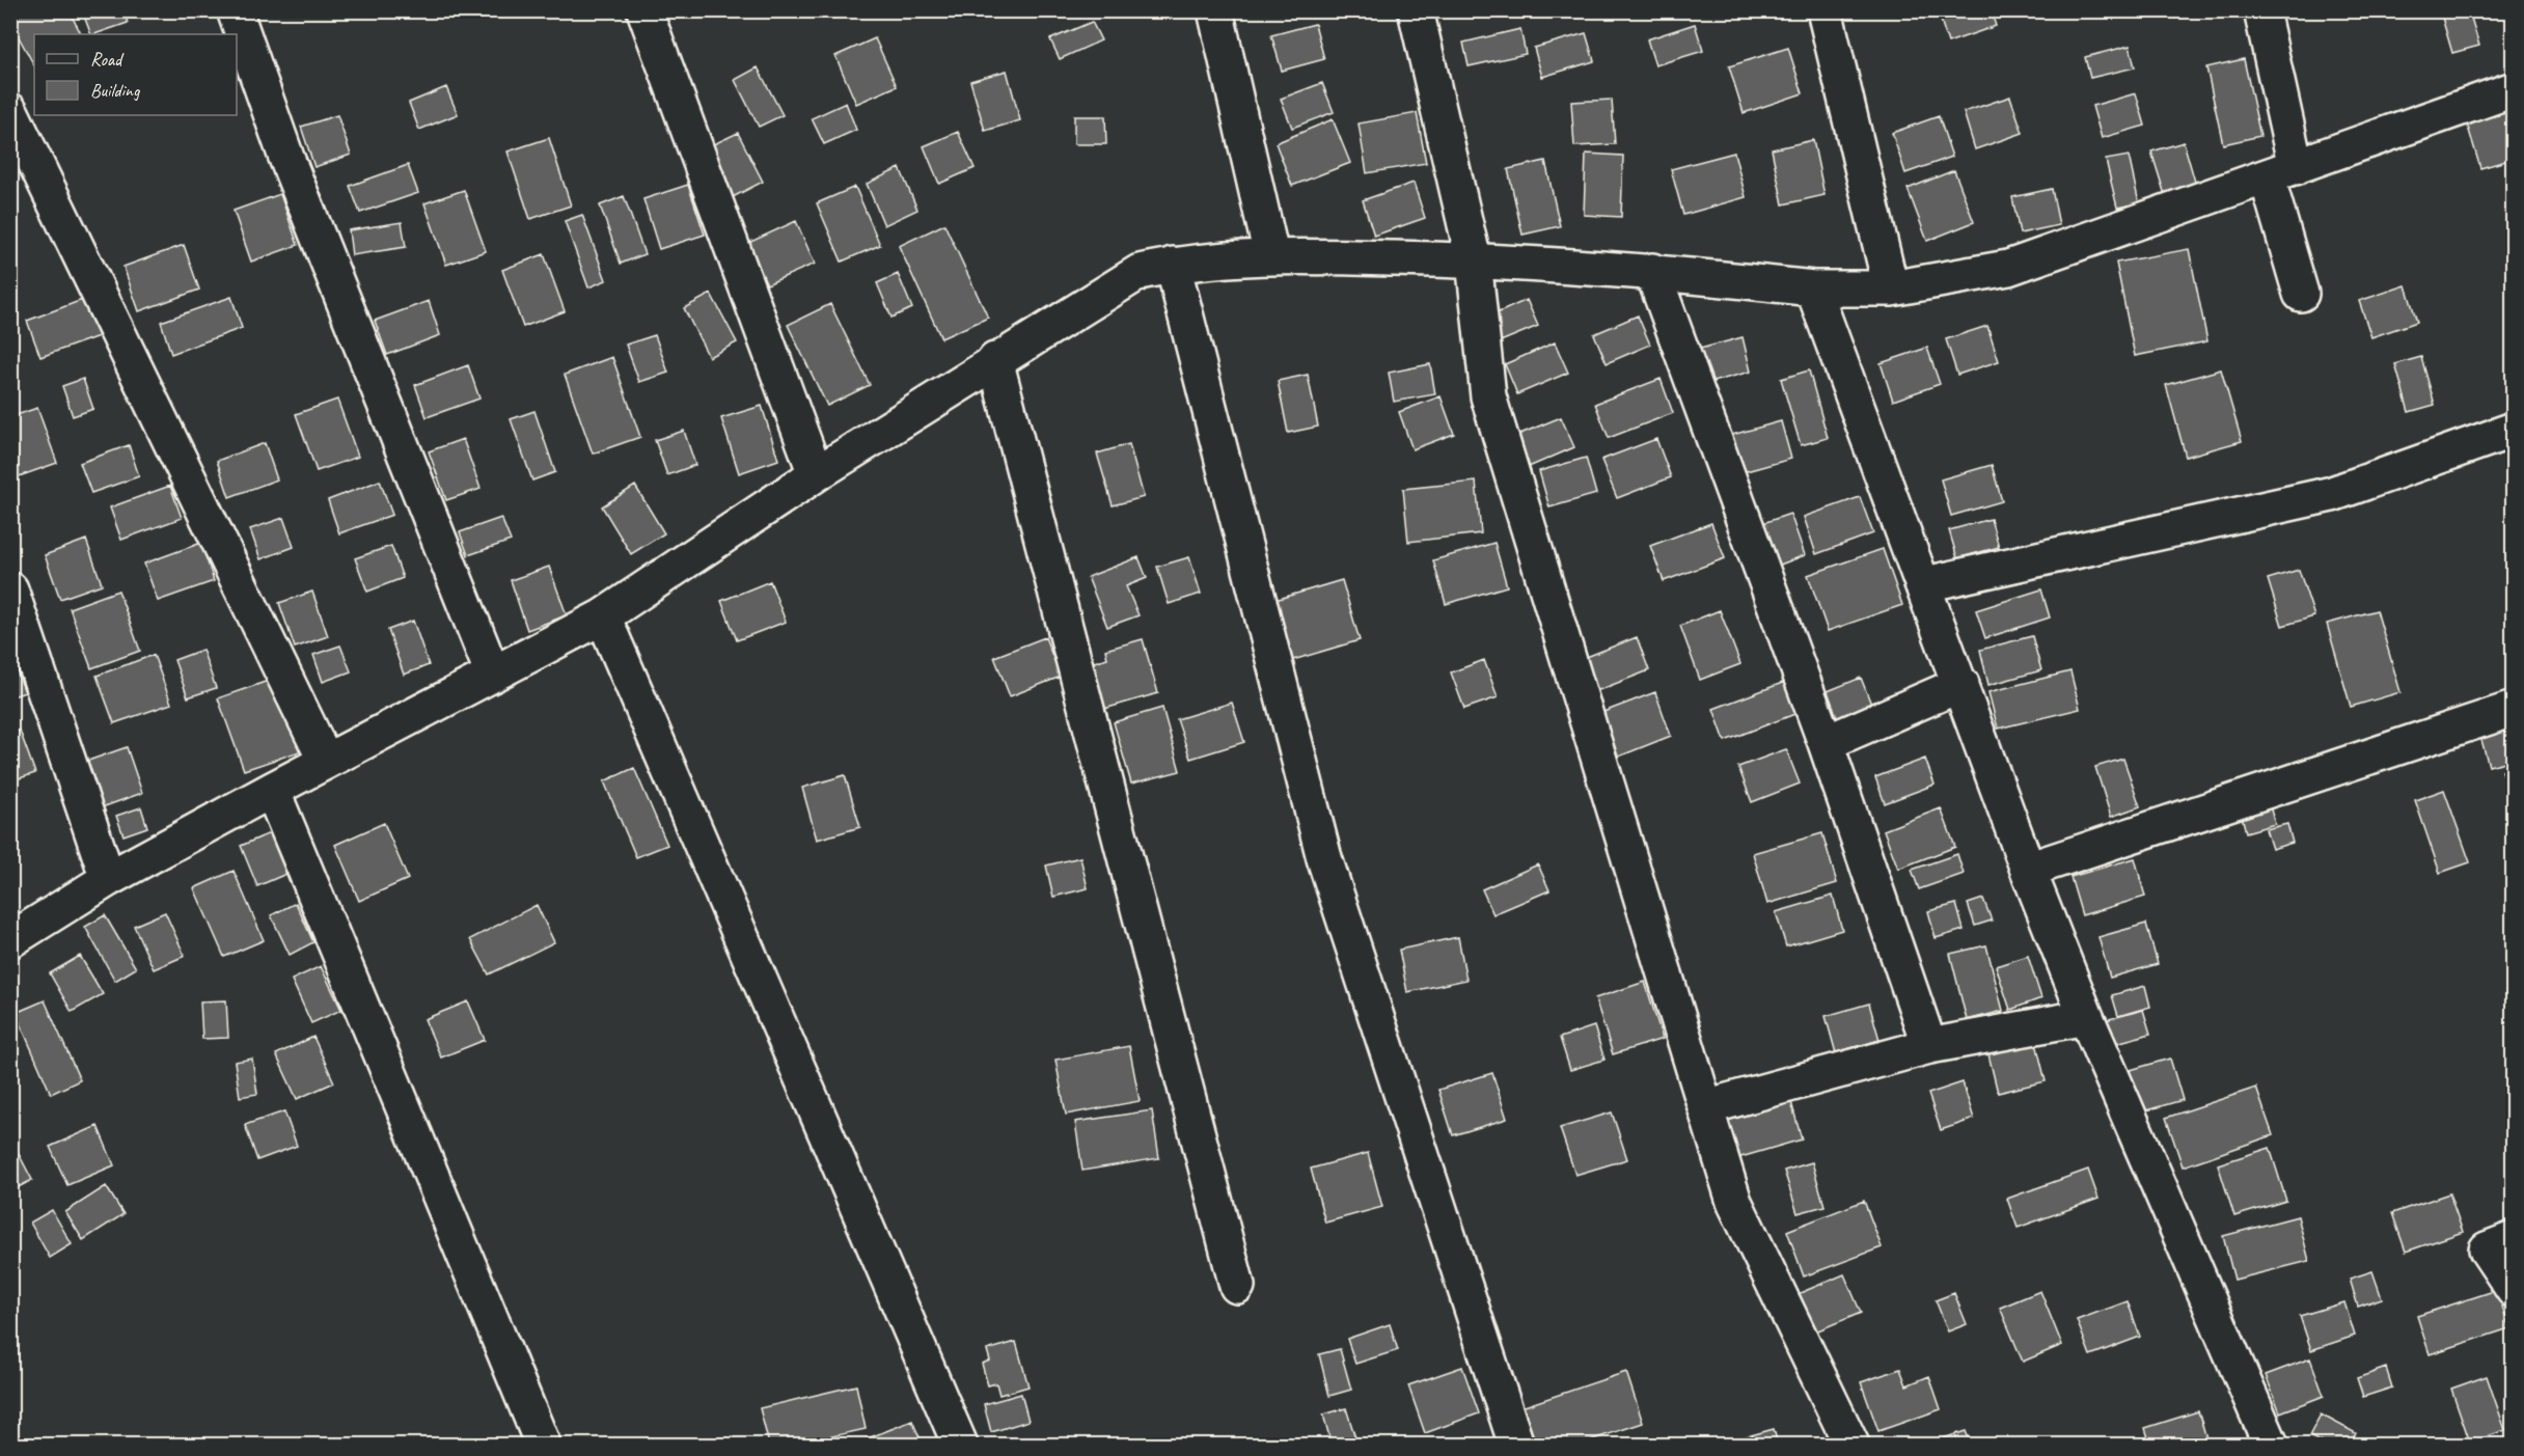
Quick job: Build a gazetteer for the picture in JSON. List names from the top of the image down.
{
  "legend": ["Road", "Building"]
}
